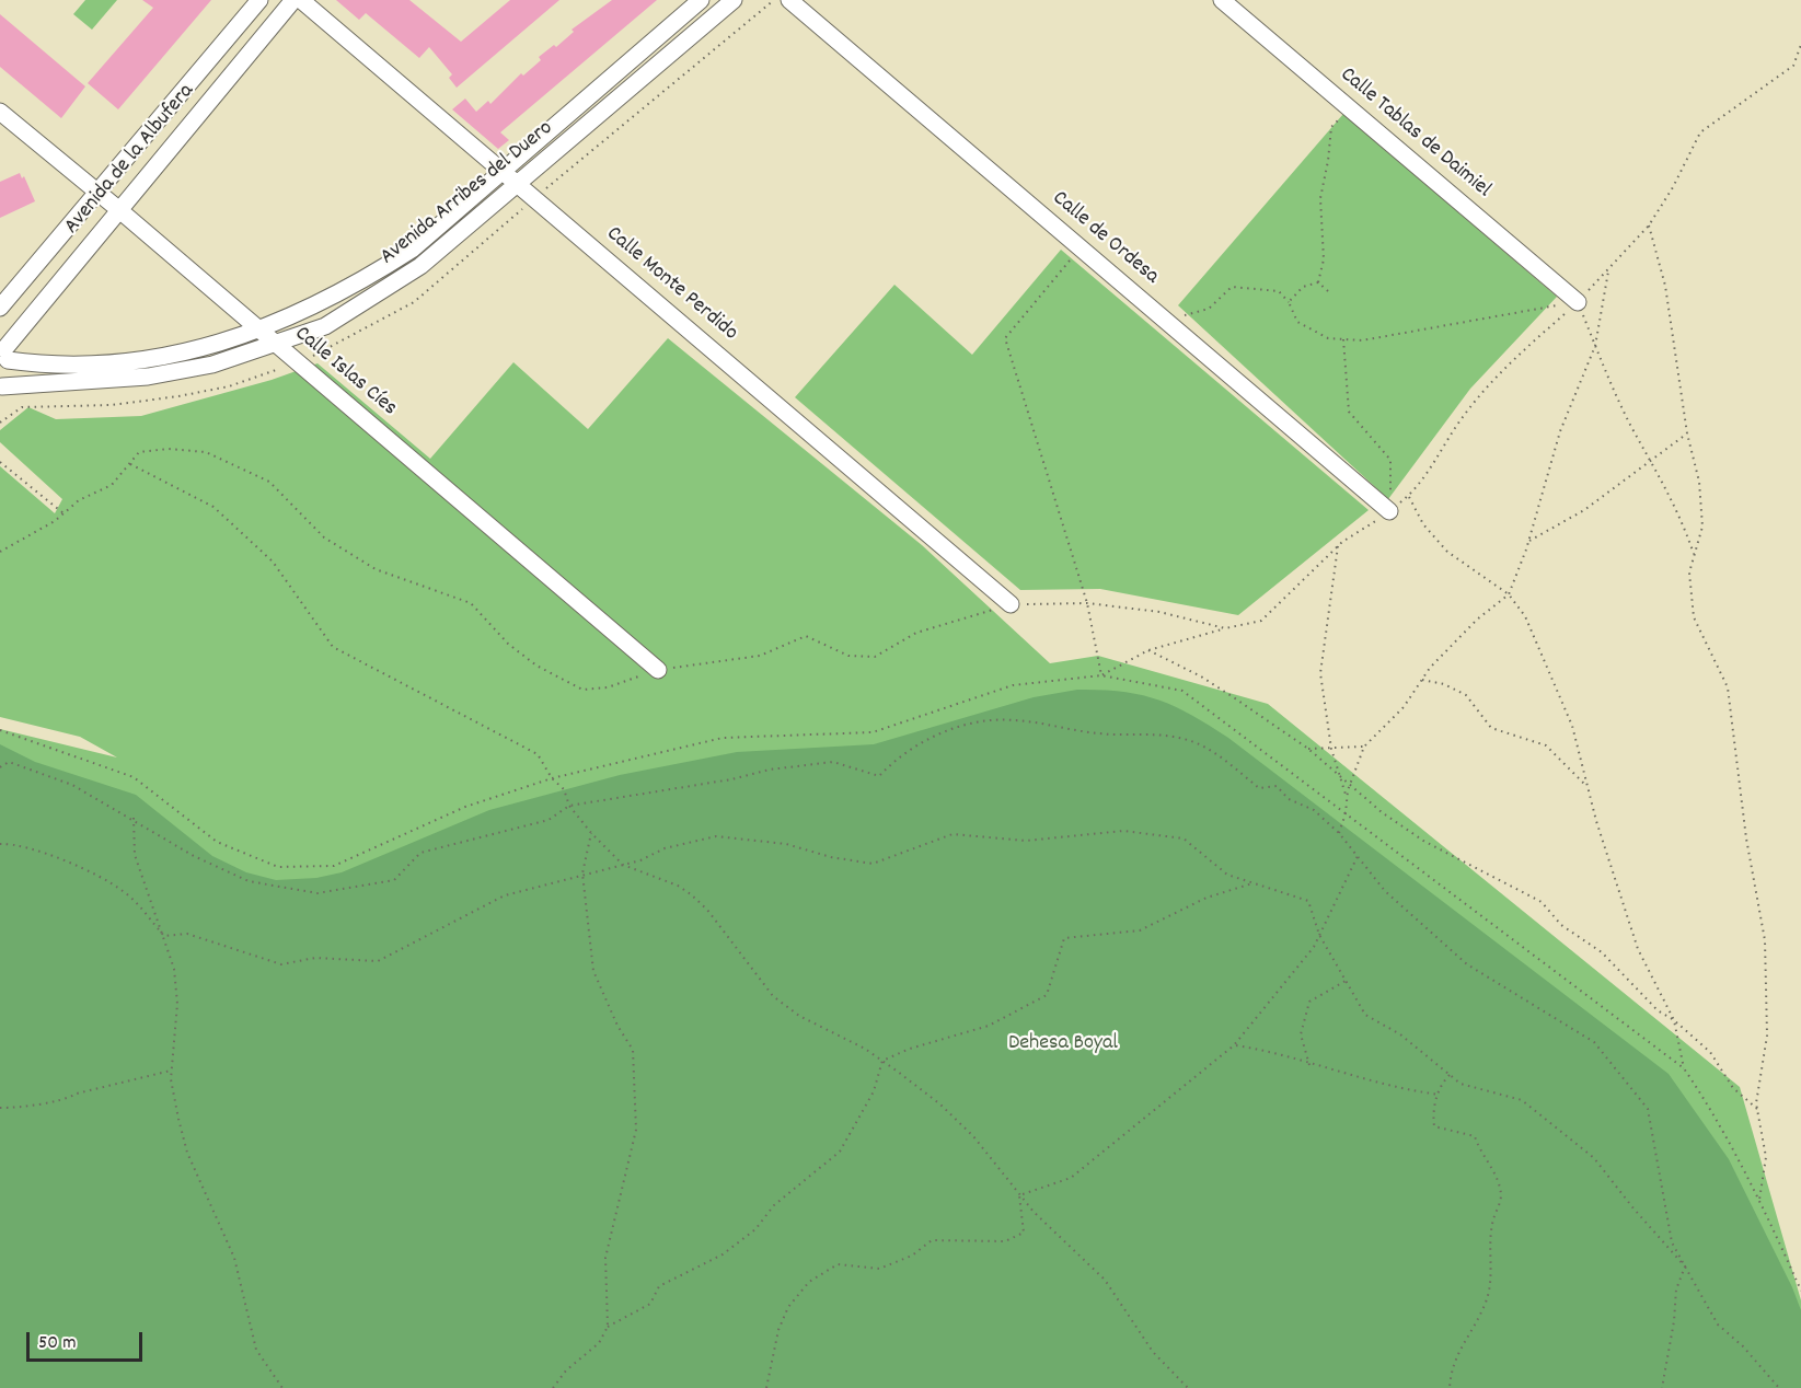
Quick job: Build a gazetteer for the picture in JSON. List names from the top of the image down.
{
  "streets": {
    "street": [
      "Calle Tablas de Daimiel",
      "Avenida de la Albufera",
      "Avenida Arribes del Duero",
      "Calle de Ordesa",
      "Calle Monte Perdido",
      "Calle Islas Cíes"
    ]
  },
  "crossings": [
    ["Avenida de la Albufera", "Avenida Arribes del Duero"],
    ["Avenida de la Albufera", "Calle Islas Cíes"],
    ["Avenida Arribes del Duero", "Calle Monte Perdido"],
    ["Avenida Arribes del Duero", "Calle Islas Cíes"]
  ],
  "parks": ["Dehesa Boyal"],
  "scale_bar": "50 m"
}
